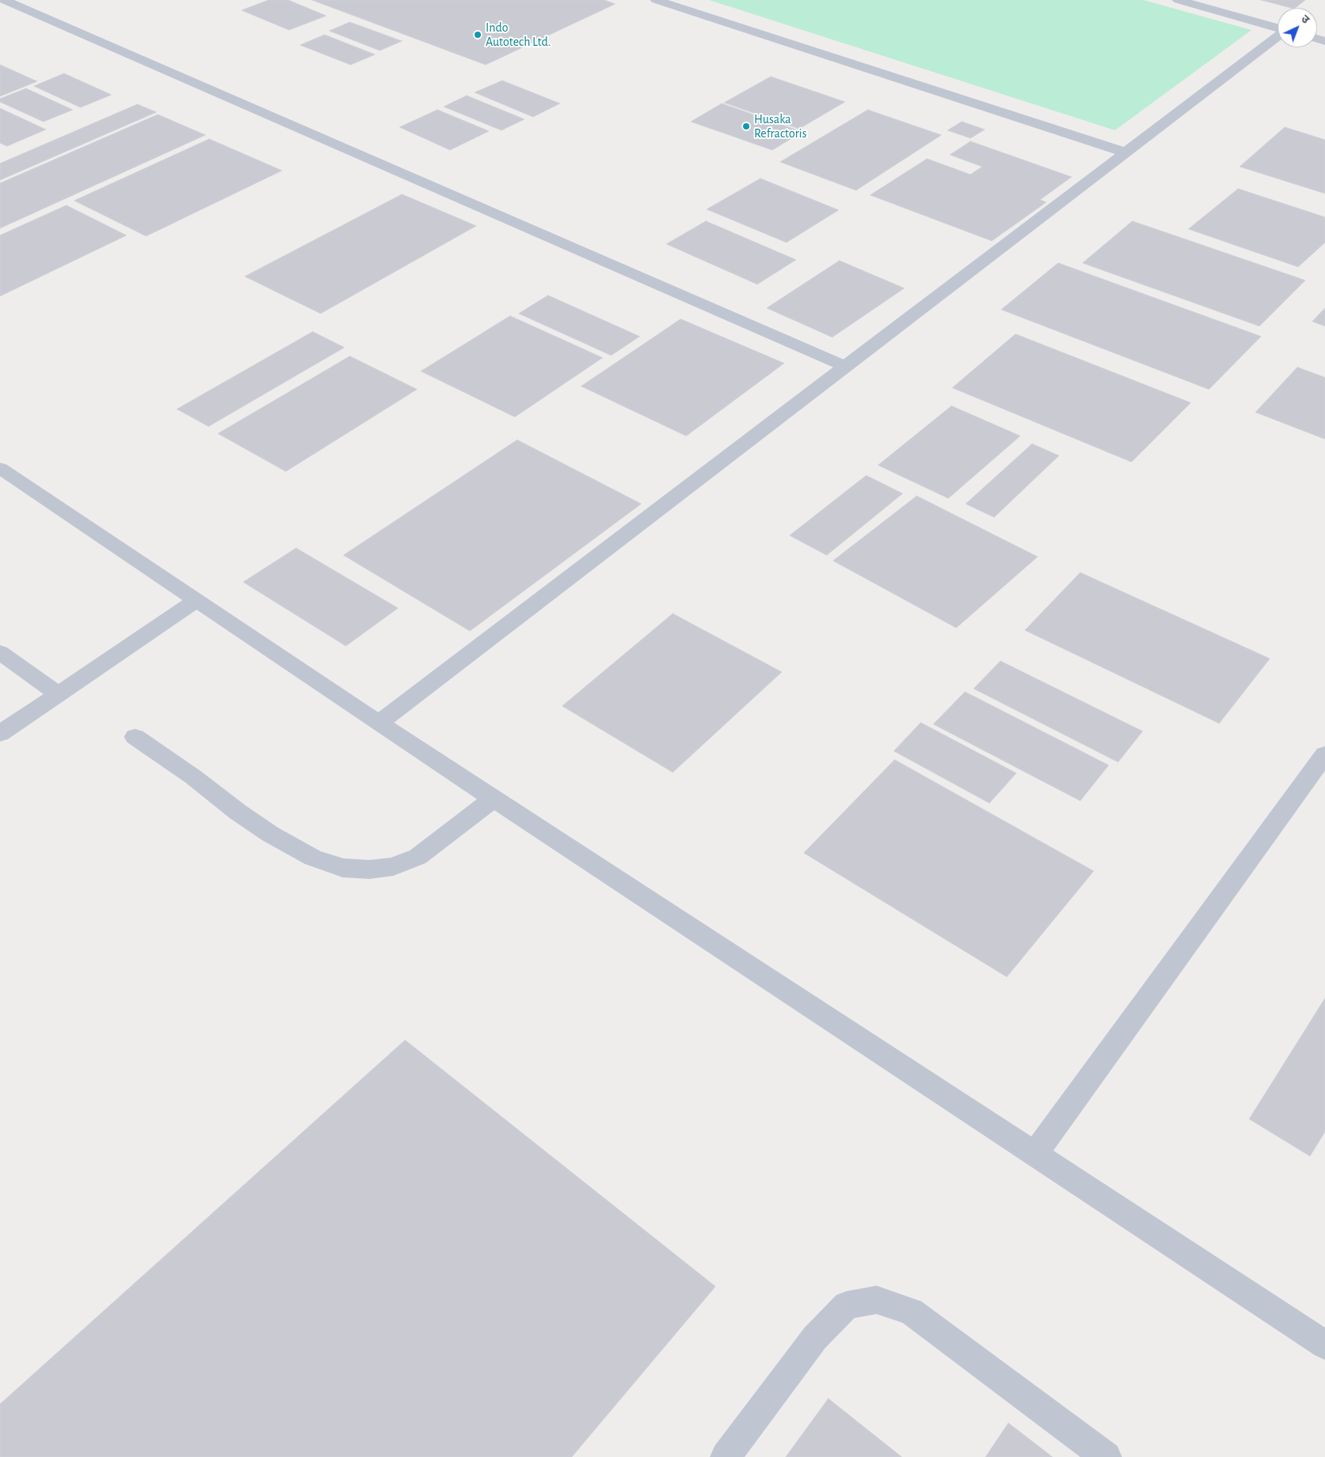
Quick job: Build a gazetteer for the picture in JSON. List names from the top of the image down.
{
  "places": ["Indo Autotech Ltd.", "Husaka Refractoris"],
  "north": "top right"
}
